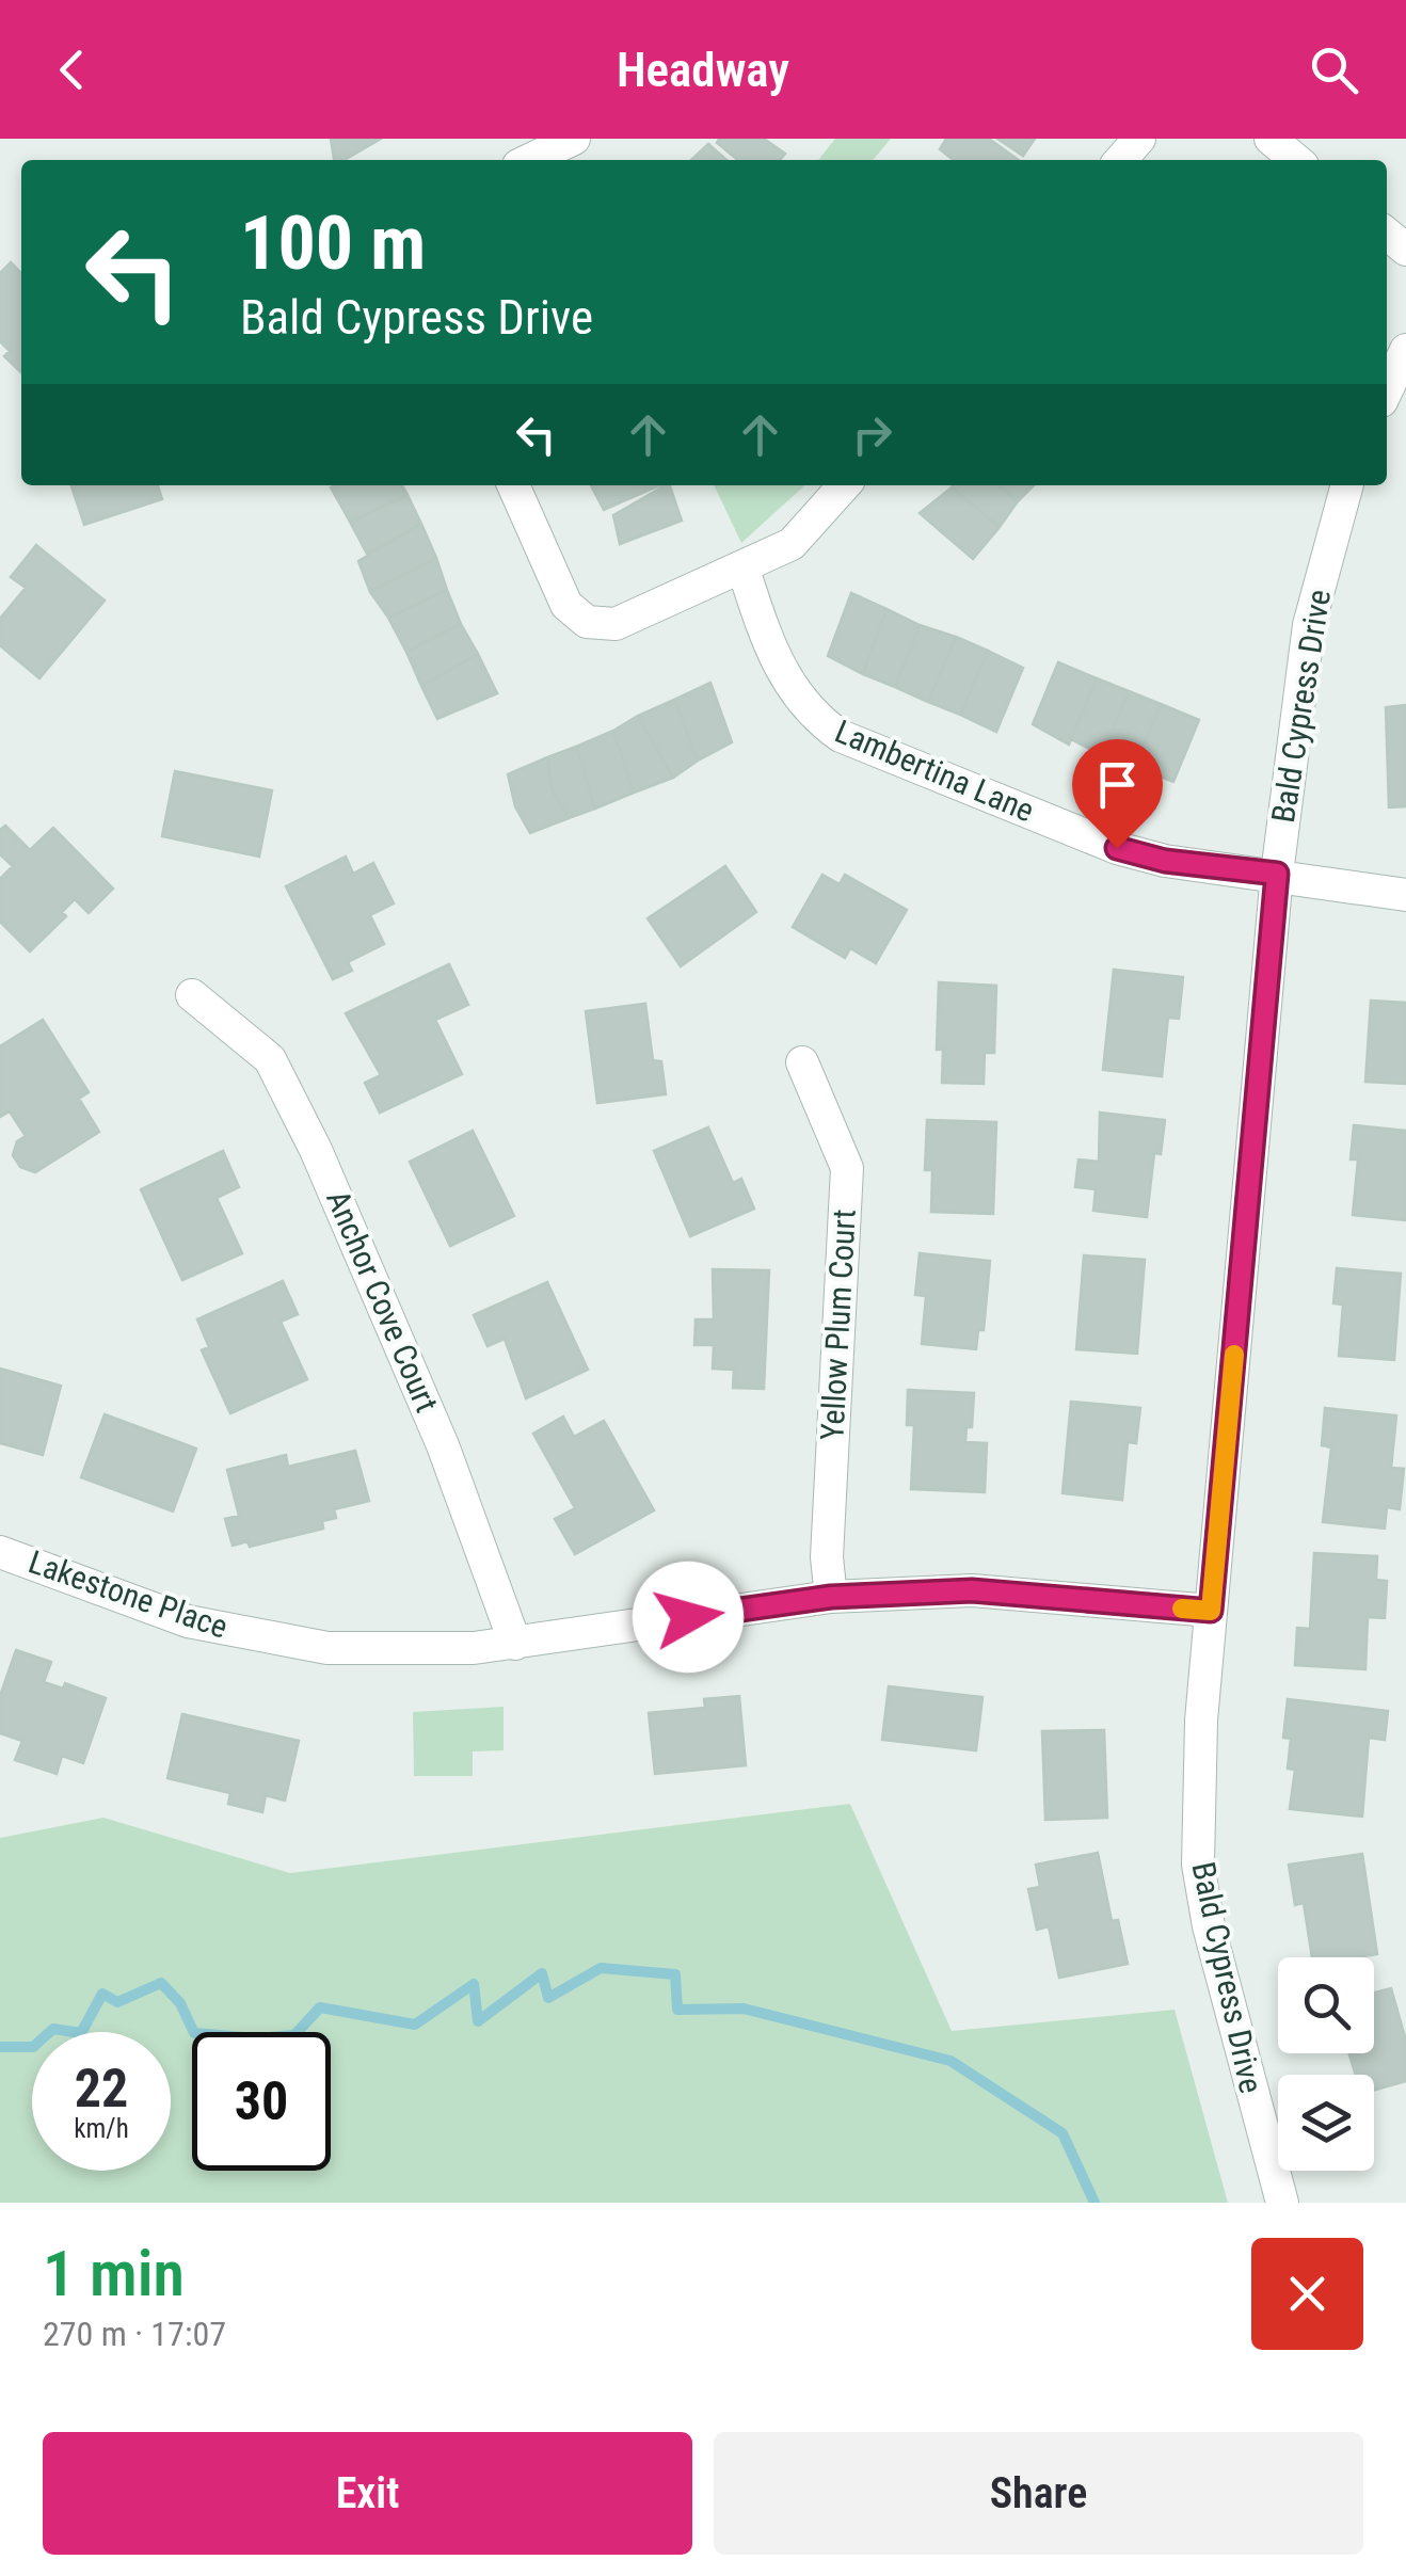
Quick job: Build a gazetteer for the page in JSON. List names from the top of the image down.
{
  "streets": {
    "street": [
      "Bald Cypress Drive",
      "Lambertina Lane",
      "Anchor Cove Court",
      "Yellow Plum Court",
      "Lakestone Place"
    ]
  },
  "crossings": [
    ["Bald Cypress Drive", "Lambertina Lane"],
    ["Bald Cypress Drive", "Lakestone Place"],
    ["Anchor Cove Court", "Lakestone Place"],
    ["Yellow Plum Court", "Lakestone Place"]
  ],
  "page": {
    "header": "Headway",
    "turn": ["100 m", "Bald Cypress Drive"],
    "speed": "22 km/h",
    "limit": "30",
    "heading": ["1 min", "270 m · 17:07"],
    "buttons": ["Exit", "Share"]
  }
}
